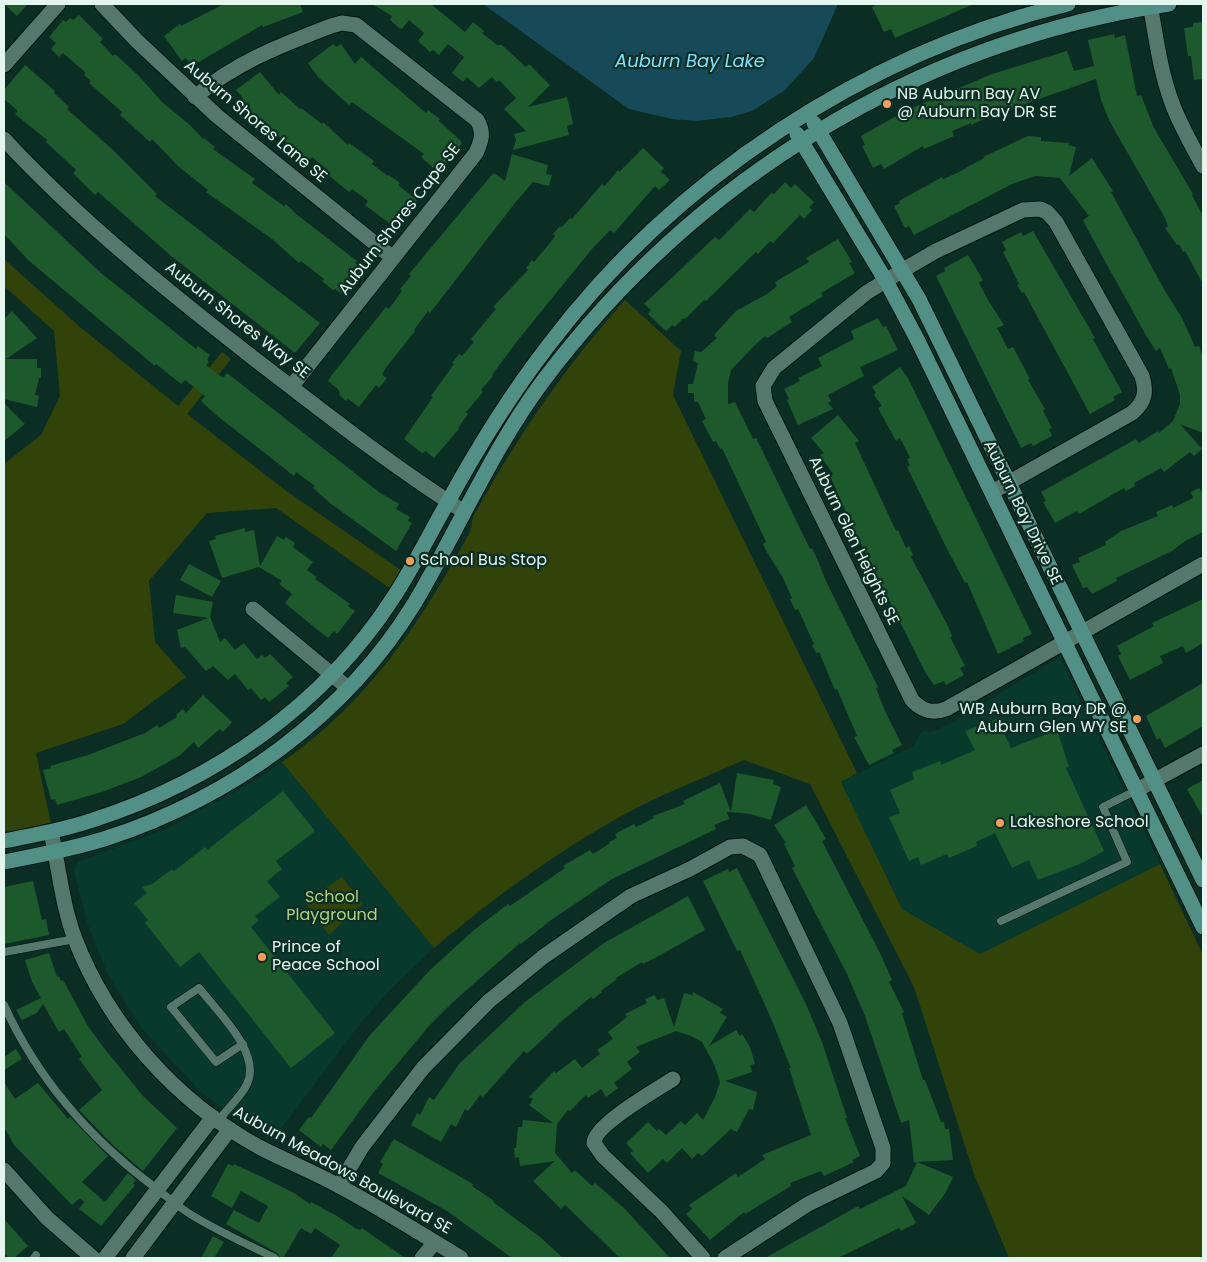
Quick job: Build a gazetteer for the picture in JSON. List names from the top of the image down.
{
  "streets": {
    "street": [
      "Auburn Shores Lane SE",
      "Auburn Shores Cape SE",
      "Auburn Shores Way SE",
      "Auburn Bay Drive SE",
      "Auburn Glen Heights SE",
      "Auburn Meadows Boulevard SE"
    ]
  },
  "crossings": [
    ["Auburn Shores Lane SE", "Auburn Shores Cape SE"],
    ["Auburn Shores Cape SE", "Auburn Shores Way SE"],
    ["Auburn Bay Drive SE", "Auburn Glen Heights SE"]
  ],
  "water": ["Auburn Bay Lake"],
  "parks": ["School Playground"],
  "places": [
    "NB Auburn Bay AV @ Auburn Bay DR SE",
    "School Bus Stop",
    "WB Auburn Bay DR @ Auburn Glen WY SE",
    "Lakeshore School",
    "Prince of Peace School"
  ]
}
